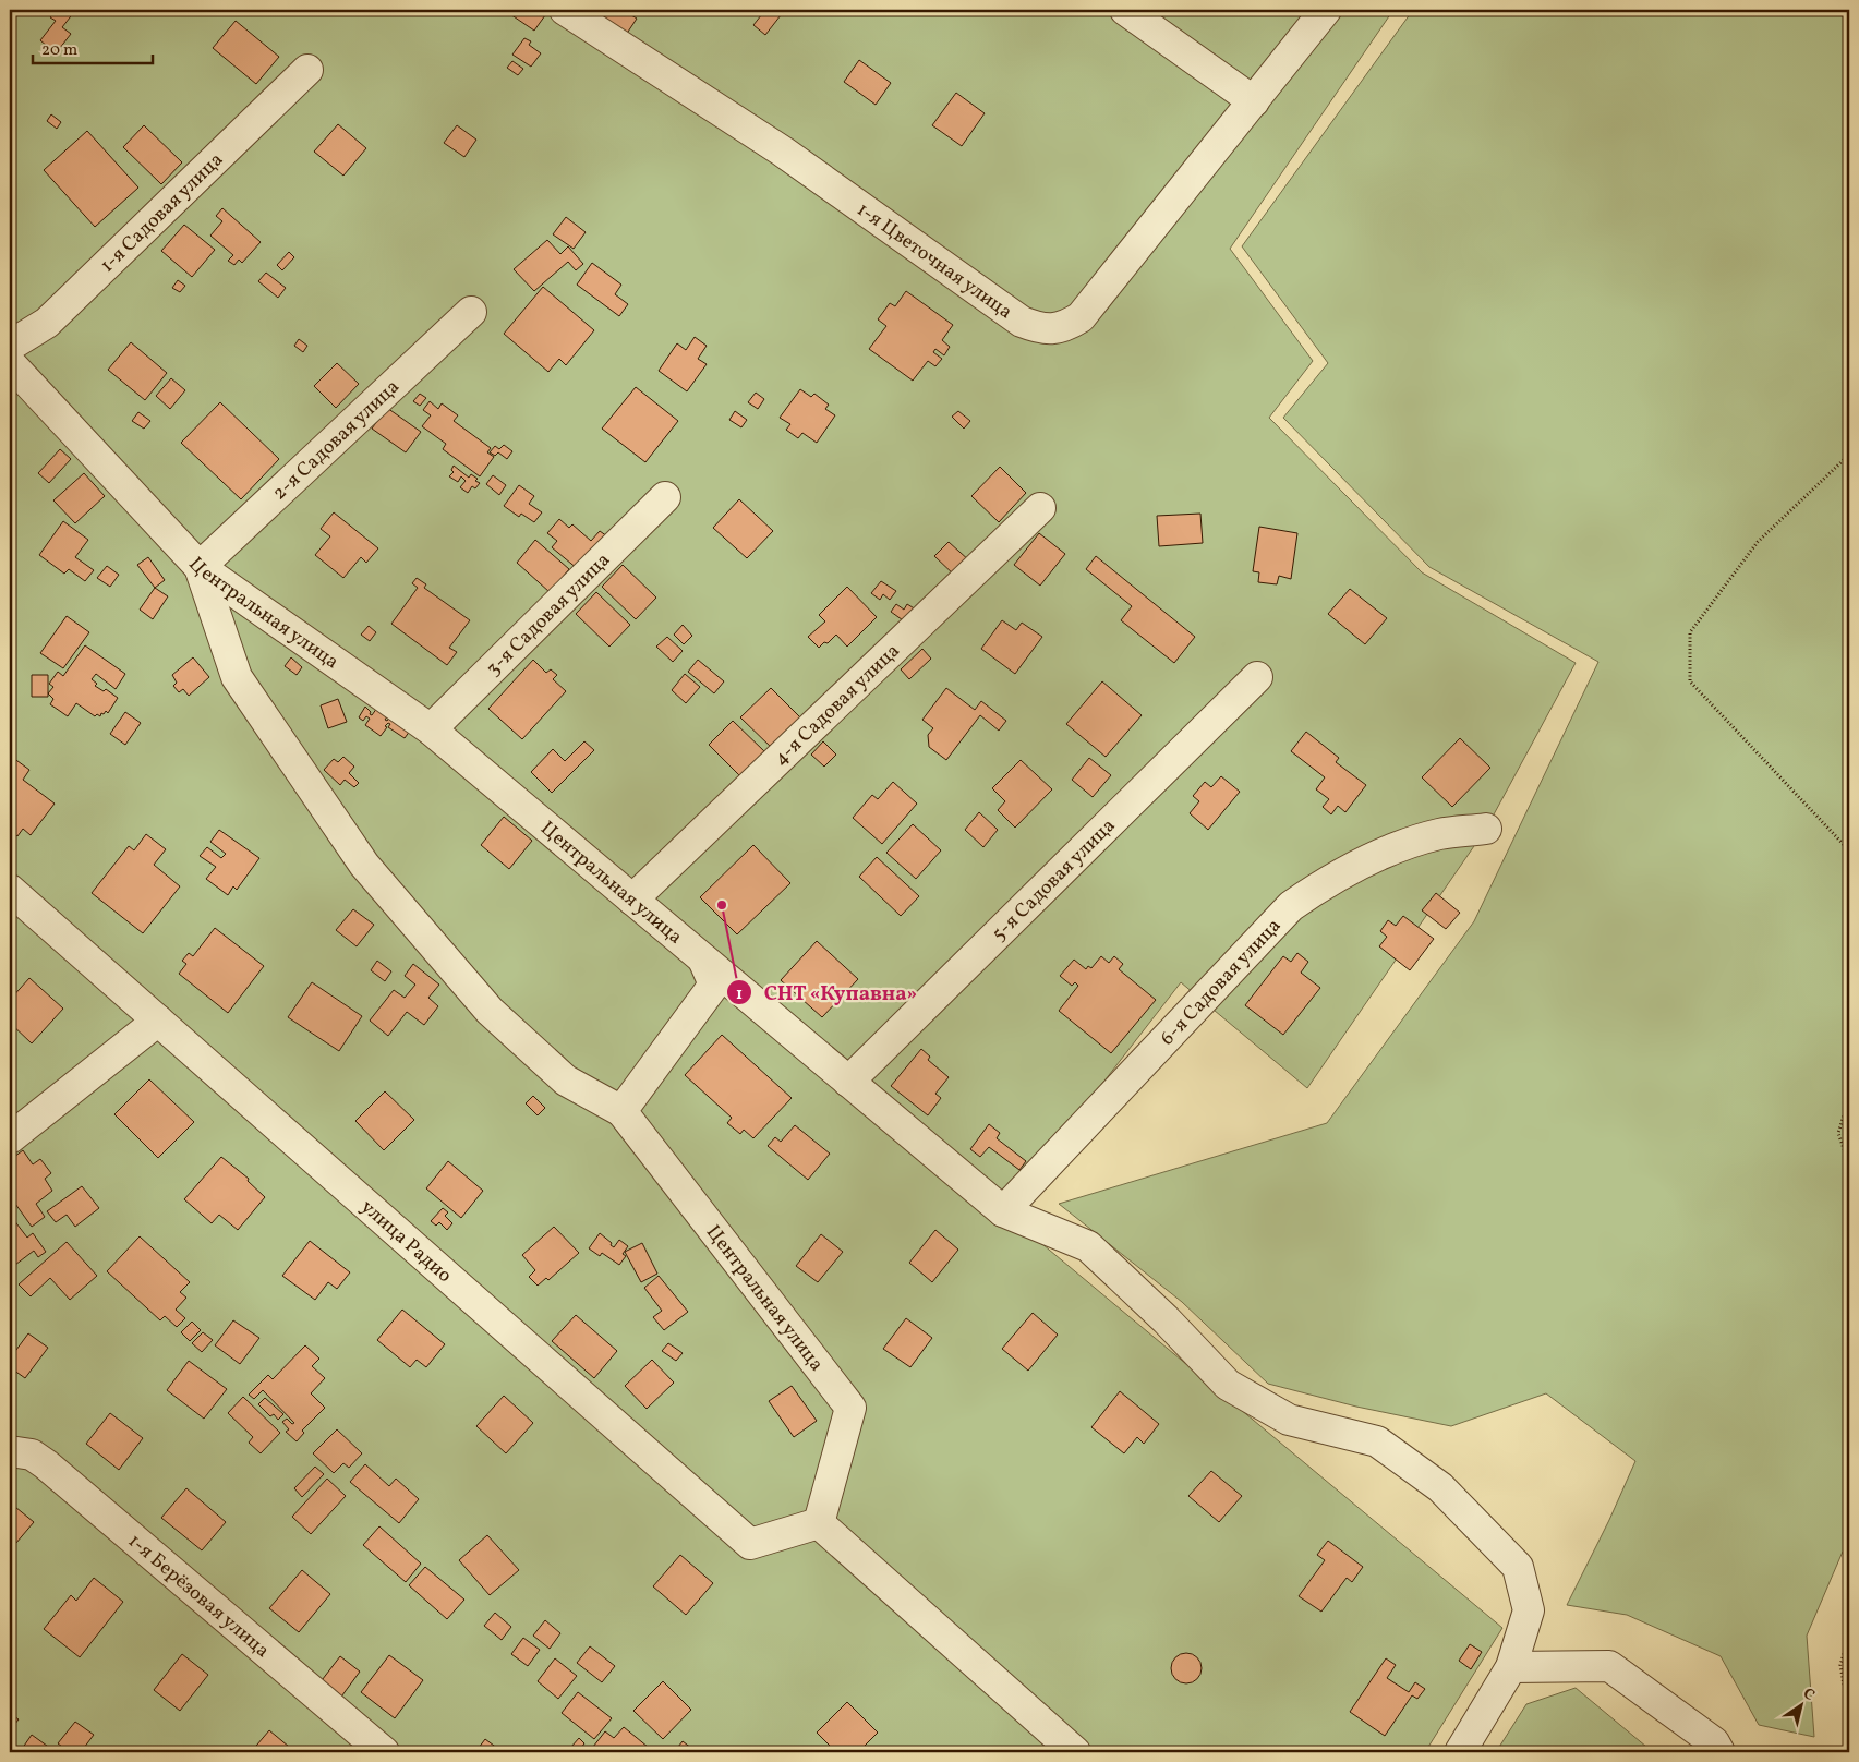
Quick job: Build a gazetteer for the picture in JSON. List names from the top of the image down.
{
  "streets": {
    "street": [
      "1-я Садовая улица",
      "1-я Цветочная улица",
      "2-я Садовая улица",
      "Центральная улица",
      "3-я Садовая улица",
      "4-я Садовая улица",
      "5-я Садовая улица",
      "6-я Садовая улица",
      "улица Радио",
      "1-я Берёзовая улица"
    ]
  },
  "crossings": [
    ["2-я Садовая улица", "Центральная улица"],
    ["Центральная улица", "3-я Садовая улица"],
    ["Центральная улица", "4-я Садовая улица"],
    ["Центральная улица", "улица Радио"]
  ],
  "places": ["СНТ «Купавна»"],
  "scale_bar": "20 m",
  "north": "top right"
}
